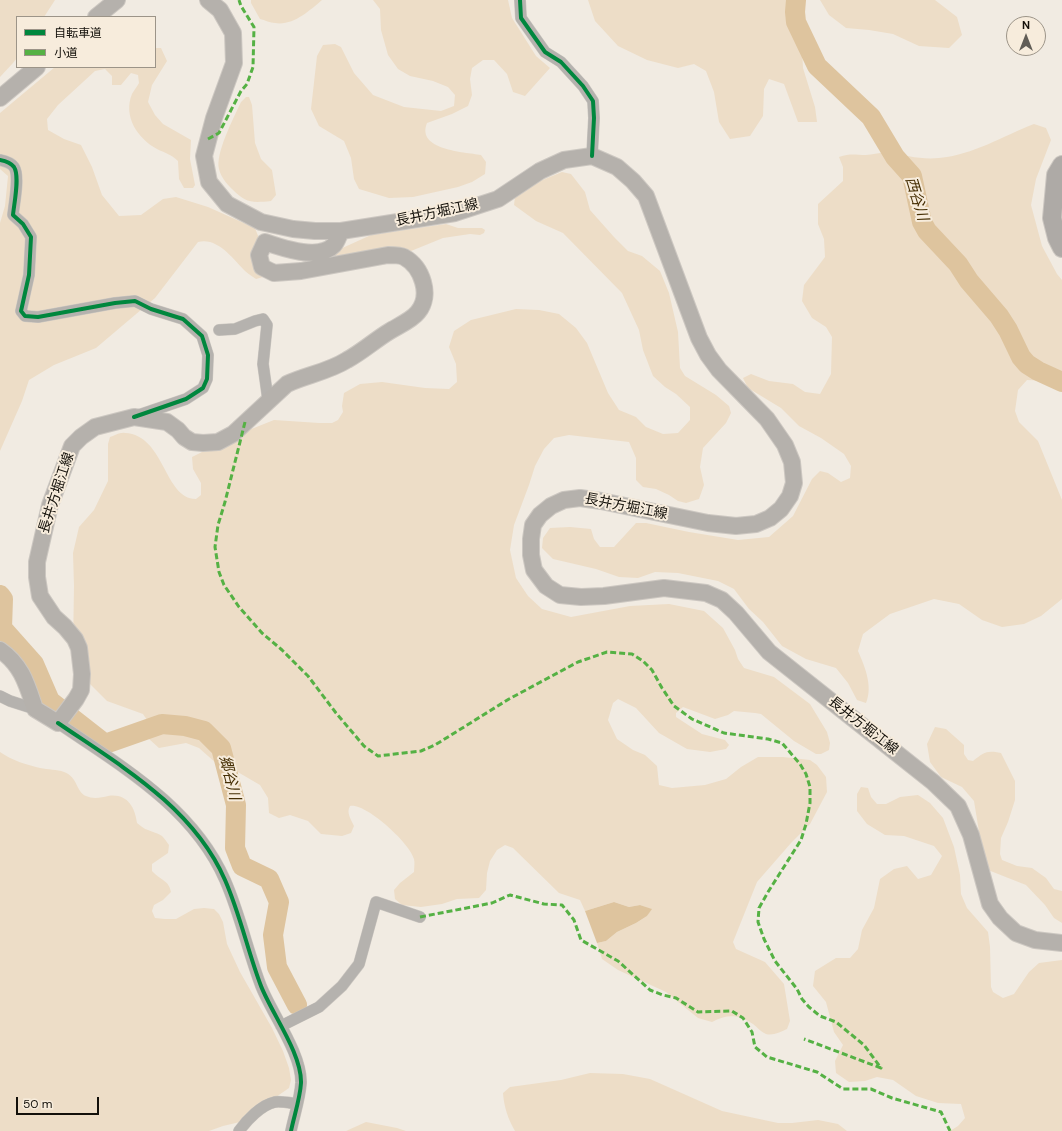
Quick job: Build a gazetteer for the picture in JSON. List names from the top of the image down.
{
  "streets": {
    "main road": ["長井方堀江線"]
  },
  "water": ["西谷川", "郷谷川"],
  "legend": ["自転車道", "小道"],
  "scale_bar": "50 m",
  "north": "top"
}
